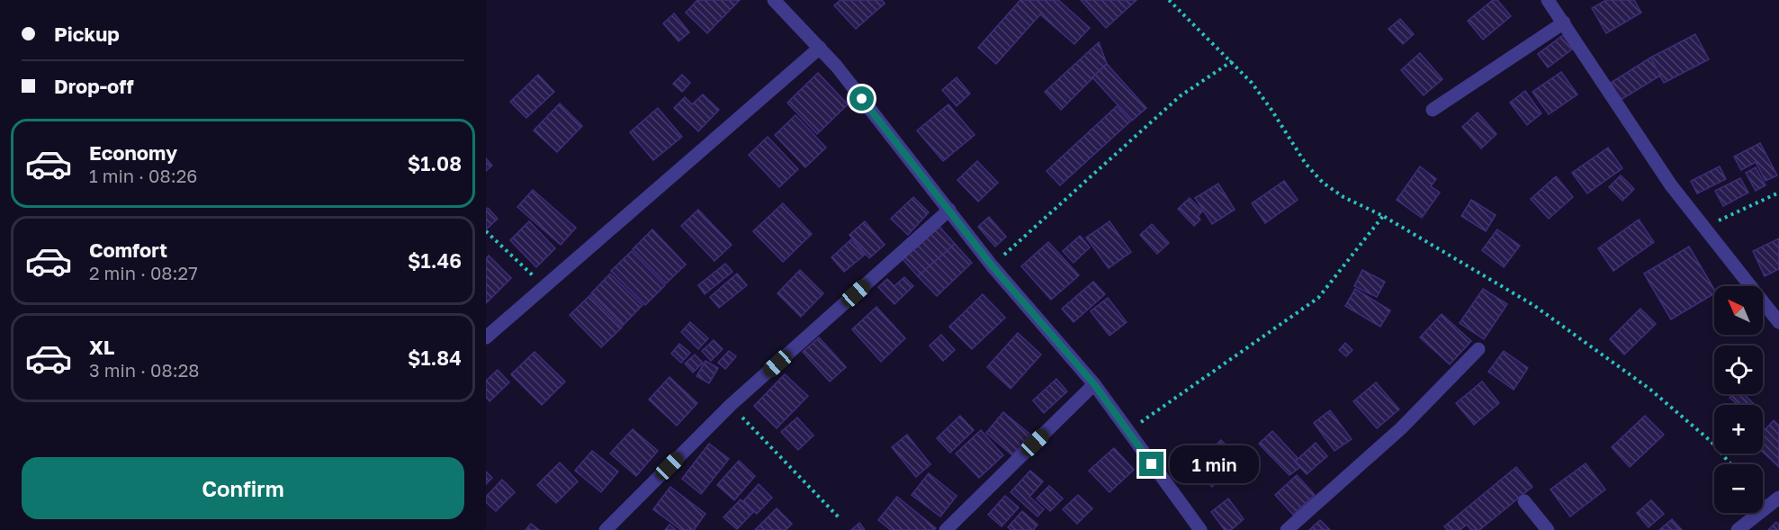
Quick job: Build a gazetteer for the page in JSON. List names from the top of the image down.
{
  "north": "top left",
  "page": {
    "banner": ["Pickup", "Drop-off"],
    "list": [
      {
        "name": "Economy",
        "note": "1 min · 08:26",
        "value": "$1.08"
      },
      {
        "name": "Comfort",
        "note": "2 min · 08:27",
        "value": "$1.46"
      },
      {
        "name": "XL",
        "note": "3 min · 08:28",
        "value": "$1.84"
      }
    ],
    "map_buttons": ["+", "−"],
    "bubble": "1 min",
    "buttons": "Confirm"
  }
}
